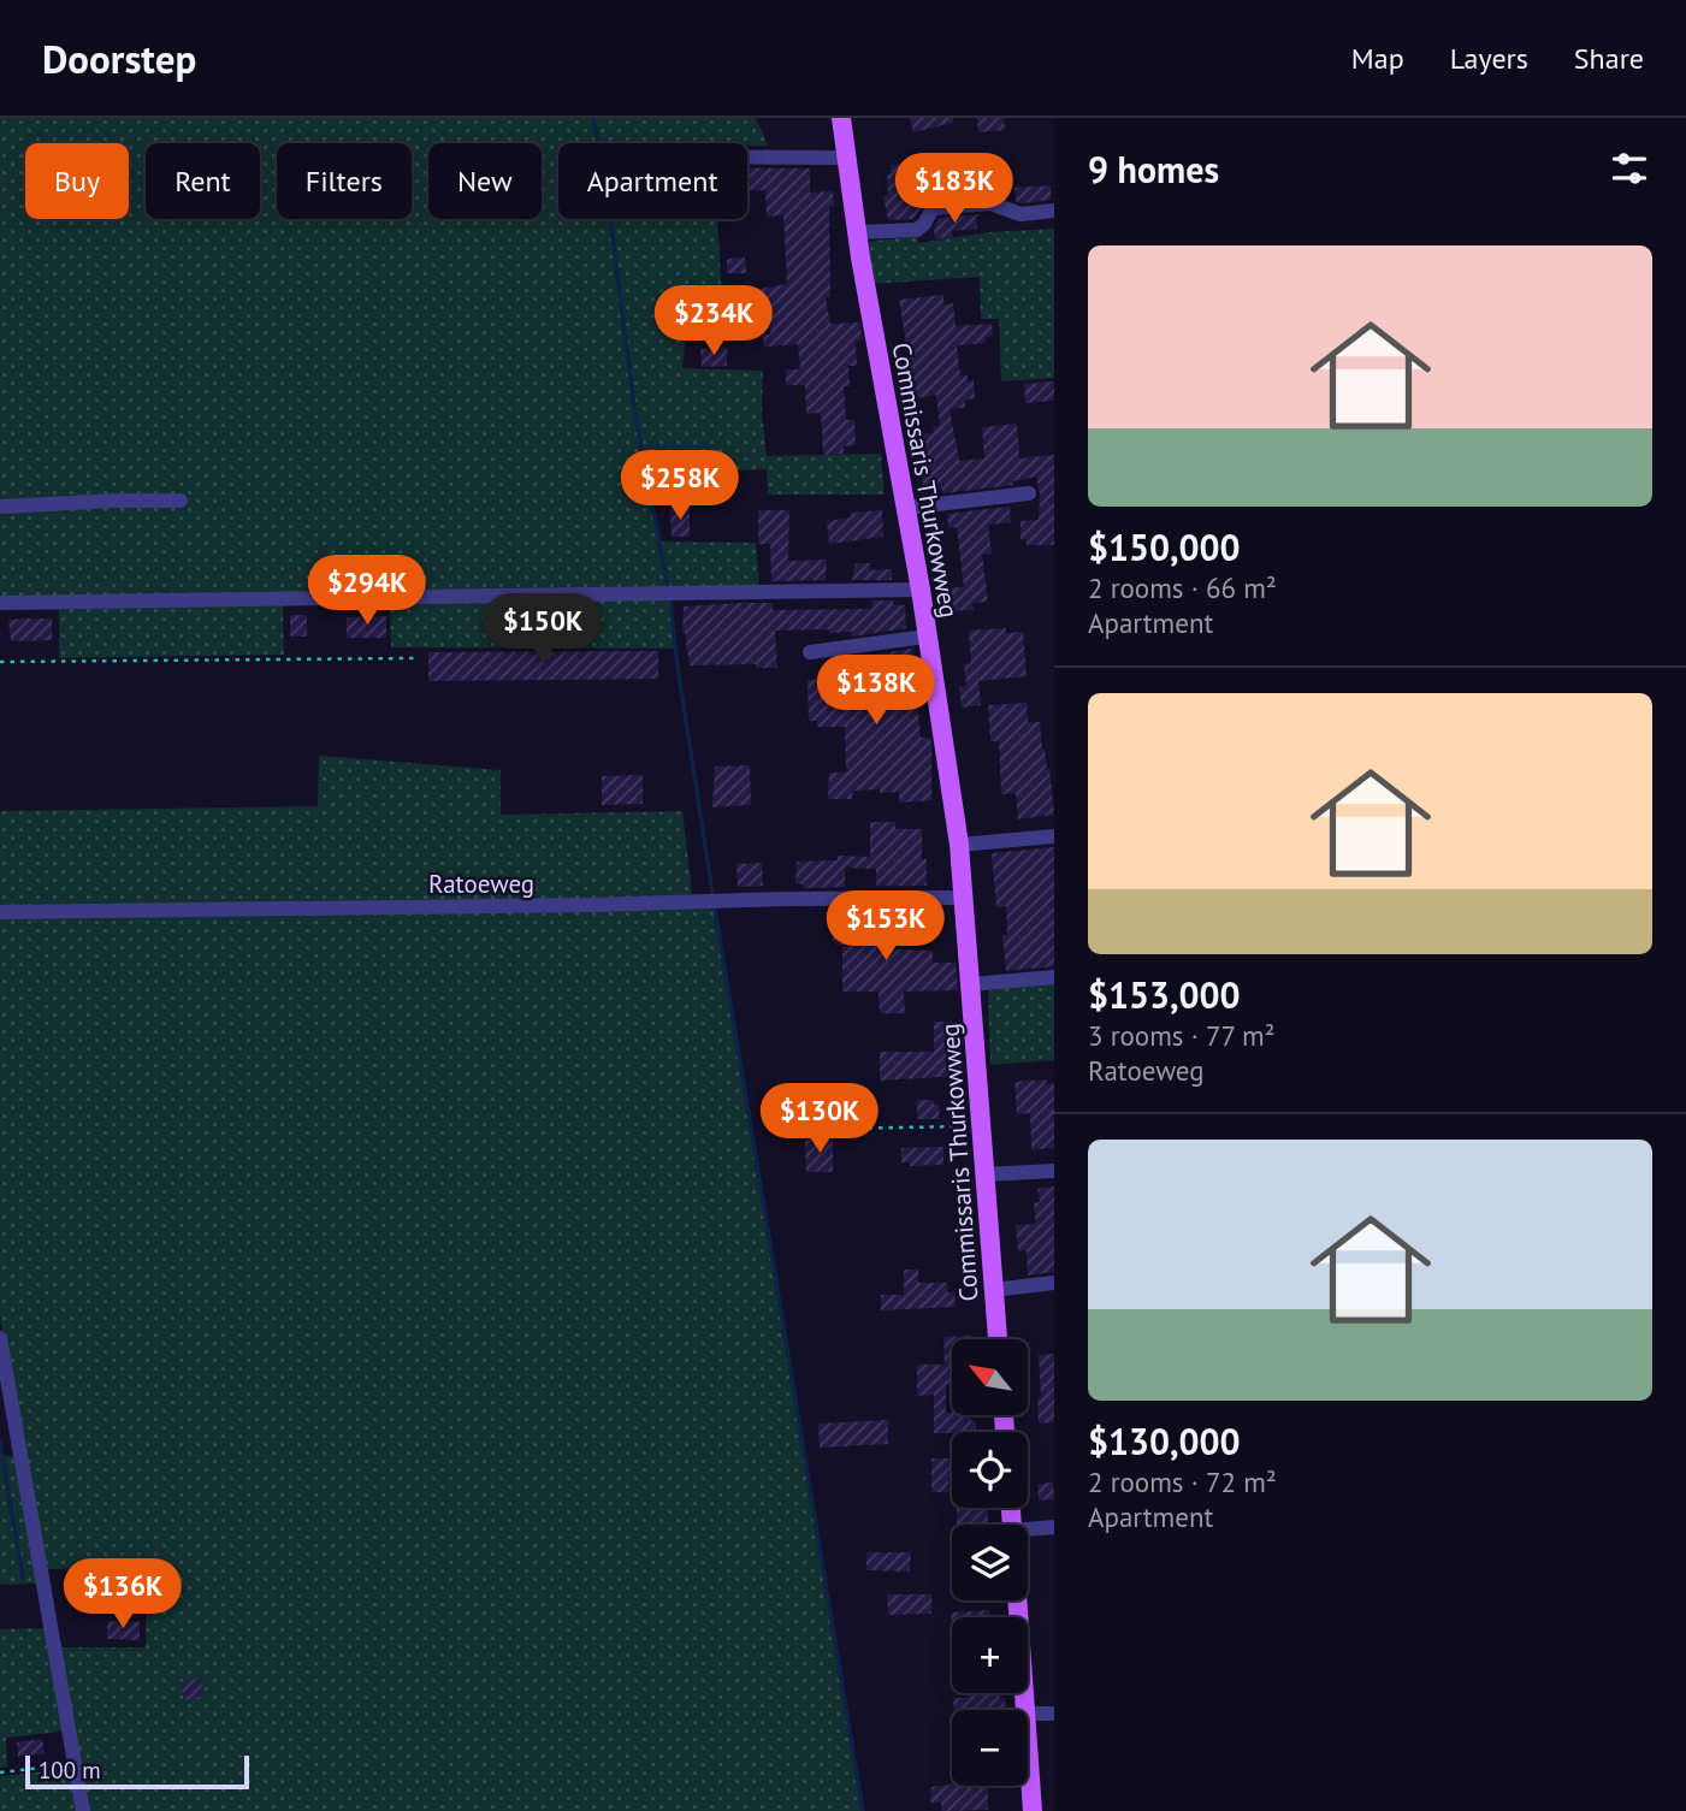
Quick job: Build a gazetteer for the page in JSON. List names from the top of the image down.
{
  "streets": {
    "main road": ["Commissaris Thurkowweg"],
    "street": ["Ratoeweg"]
  },
  "crossings": [
    ["Commissaris Thurkowweg", "Ratoeweg"]
  ],
  "scale_bar": "100 m",
  "north": "top left",
  "page": {
    "header": "Doorstep",
    "nav": ["Map", "Layers", "Share"],
    "heading": "9 homes",
    "chip": [
      "Buy",
      "Rent",
      "Filters",
      "New",
      "Apartment"
    ],
    "price": [
      "$183K",
      "$234K",
      "$258K",
      "$294K",
      "$150K",
      "$138K",
      "$153K",
      "$130K",
      "$136K"
    ],
    "list": [
      {
        "name": "$150,000",
        "note": "2 rooms · 66 m² · Apartment"
      },
      {
        "name": "$153,000",
        "note": "3 rooms · 77 m² · Ratoeweg"
      },
      {
        "name": "$130,000",
        "note": "2 rooms · 72 m² · Apartment"
      }
    ],
    "map_buttons": ["+", "−"],
    "scale": "100 m"
  }
}
